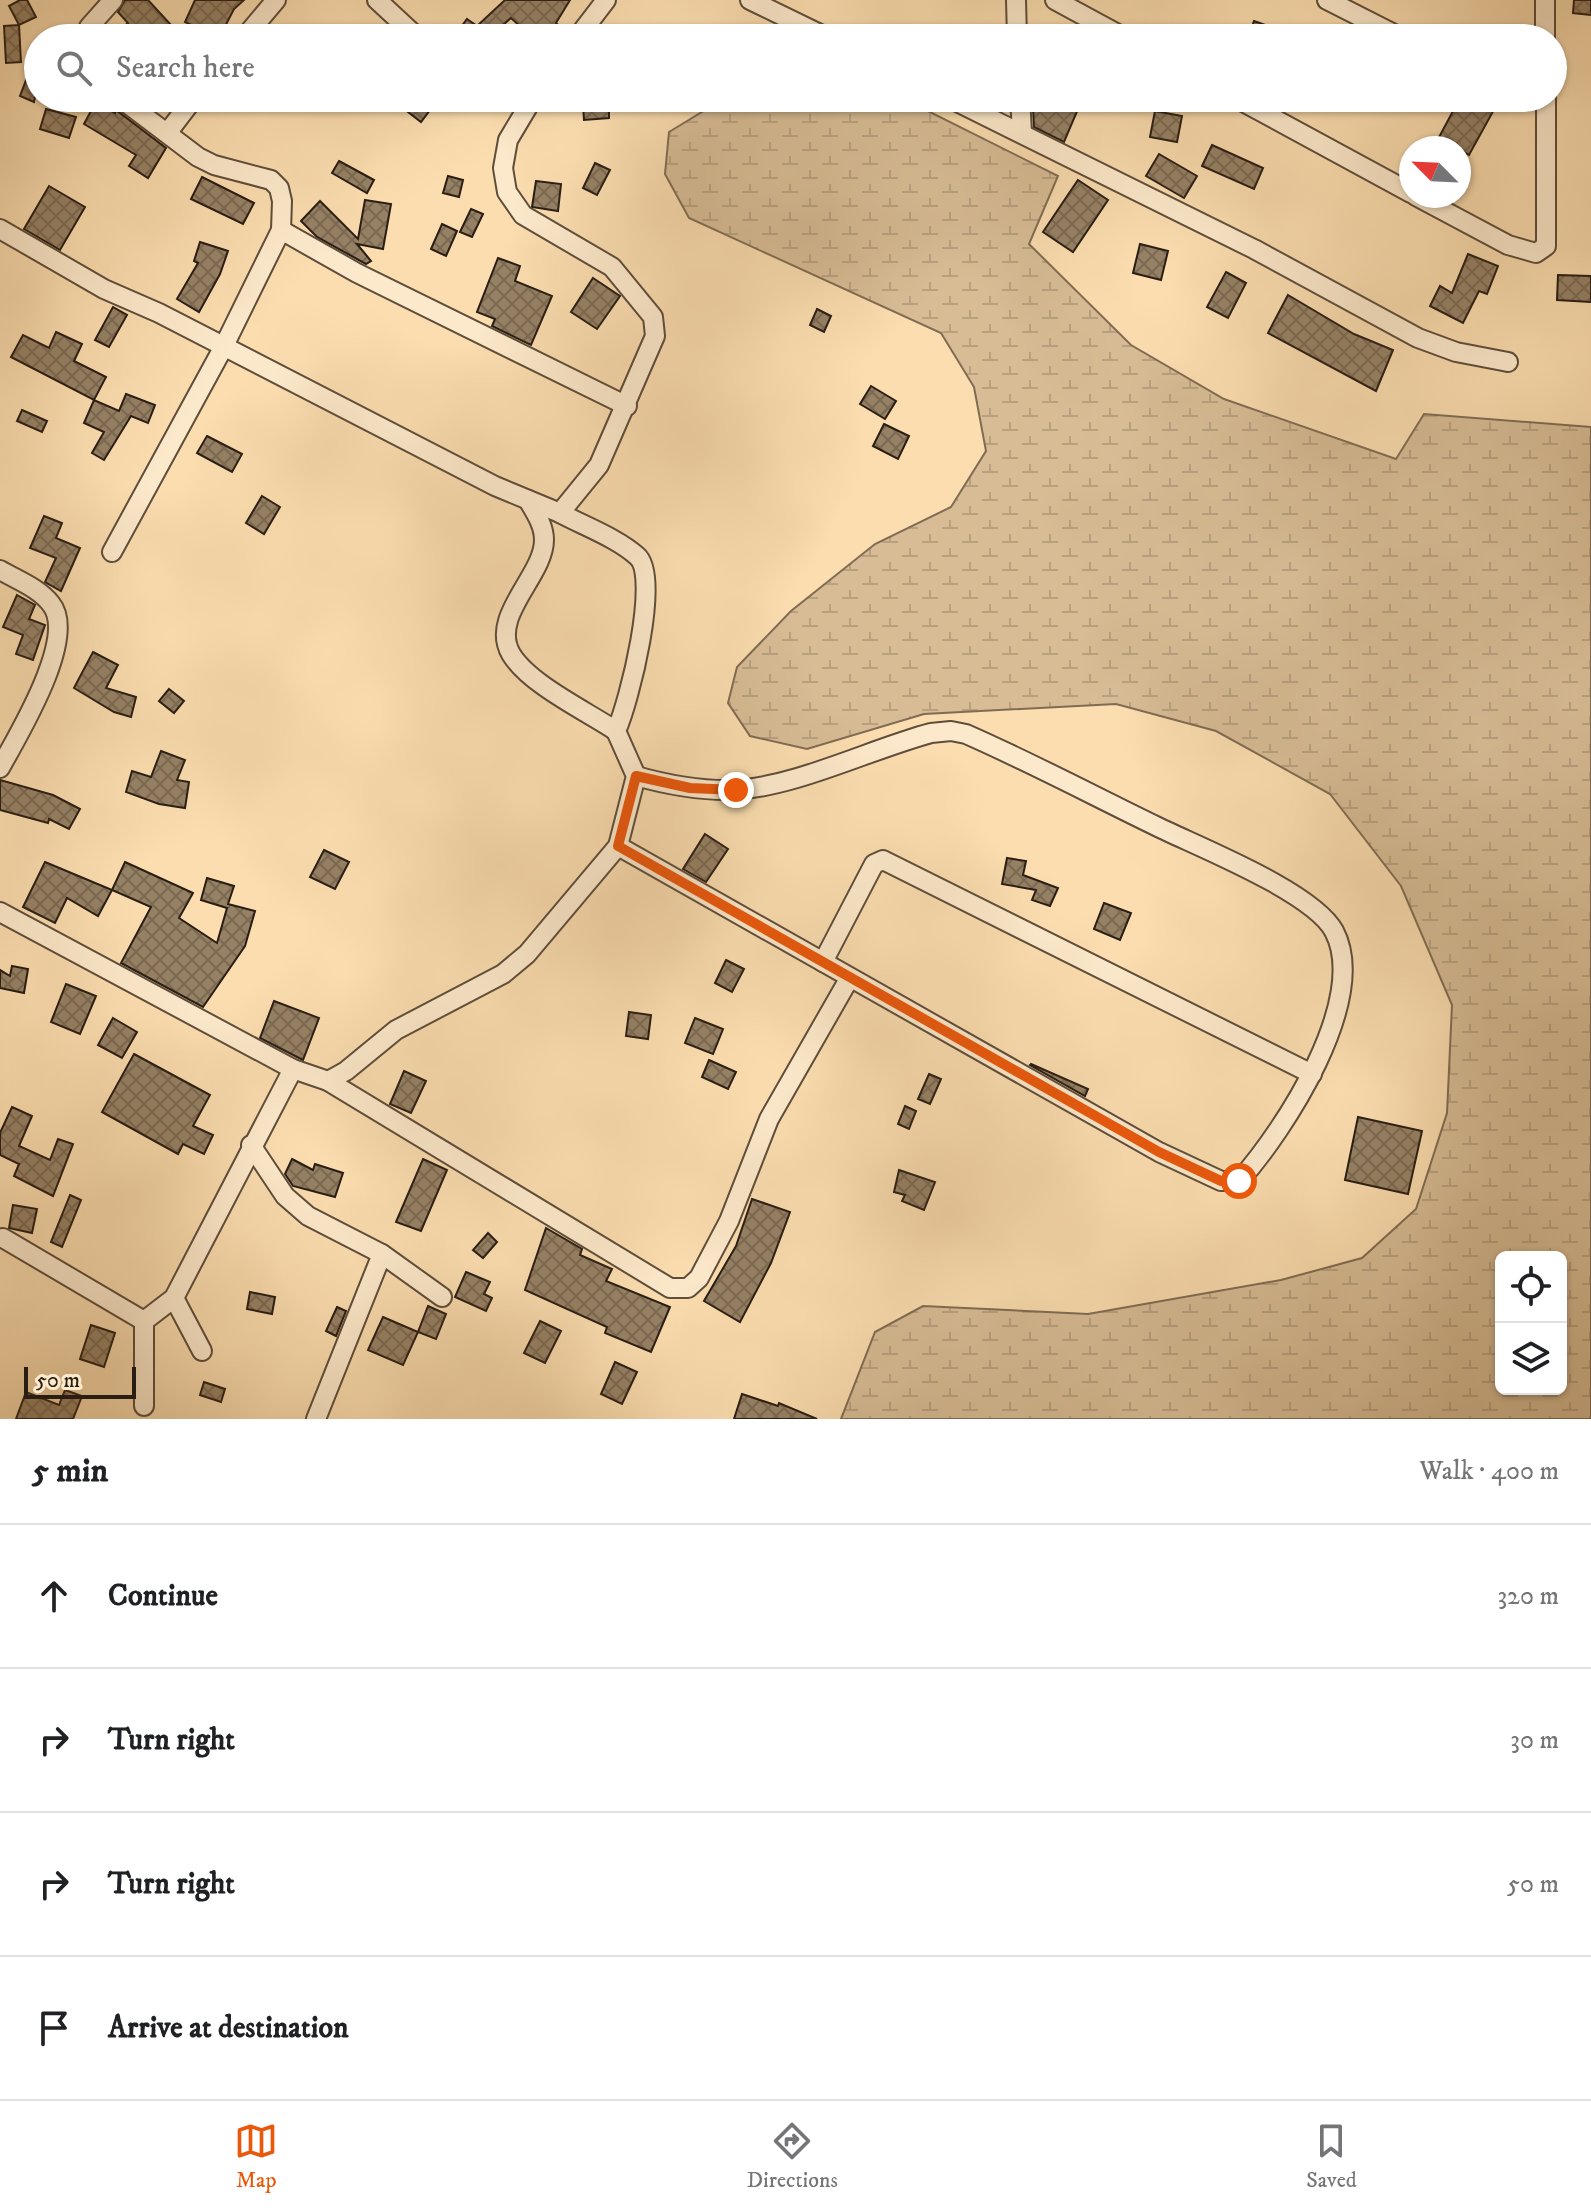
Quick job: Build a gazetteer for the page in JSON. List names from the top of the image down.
{
  "scale_bar": "50 m",
  "north": "top left",
  "page": {
    "search": "Search here",
    "scale": "50 m",
    "heading": ["5 min", "Walk · 400 m"],
    "list": [
      ["Continue", "320 m"],
      ["Turn right", "30 m"],
      ["Turn right", "50 m"],
      "Arrive at destination"
    ],
    "nav": ["Map", "Directions", "Saved"]
  }
}
